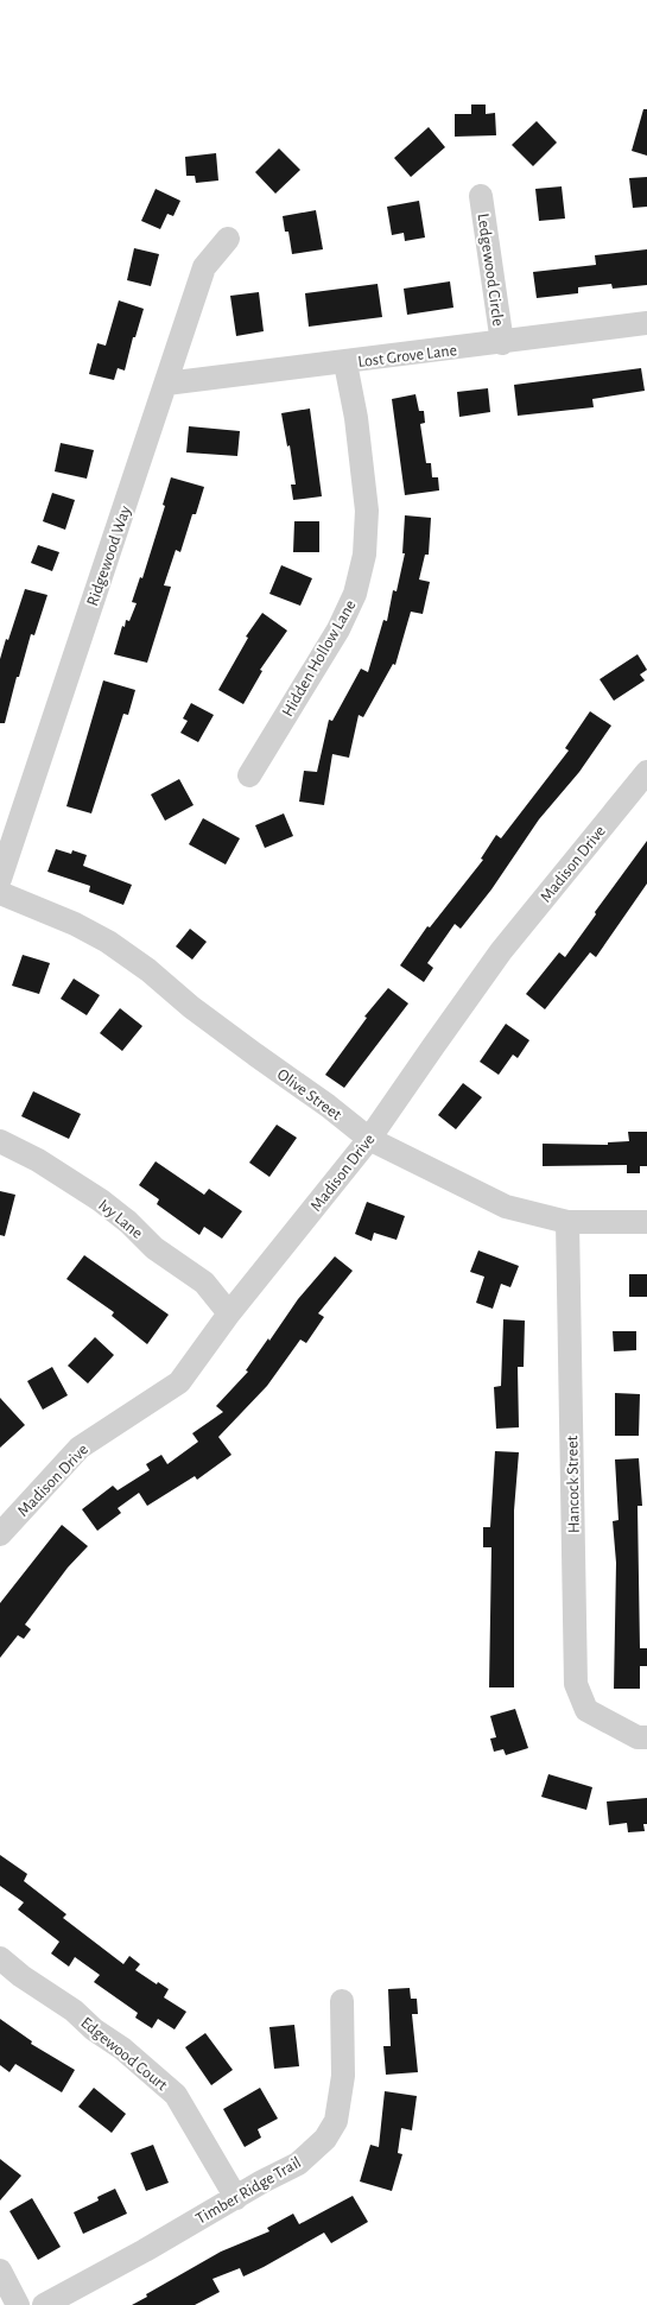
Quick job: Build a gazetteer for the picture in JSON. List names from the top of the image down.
{
  "streets": {
    "street": [
      "Ledgewood Circle",
      "Lost Grove Lane",
      "Ridgewood Way",
      "Hidden Hollow Lane",
      "Madison Drive",
      "Olive Street",
      "Ivy Lane",
      "Hancock Street",
      "Edgewood Court",
      "Timber Ridge Trail"
    ]
  },
  "crossings": [
    ["Ledgewood Circle", "Lost Grove Lane"],
    ["Lost Grove Lane", "Ridgewood Way"],
    ["Lost Grove Lane", "Hidden Hollow Lane"],
    ["Madison Drive", "Olive Street"],
    ["Madison Drive", "Ivy Lane"],
    ["Olive Street", "Hancock Street"],
    ["Edgewood Court", "Timber Ridge Trail"]
  ]
}
